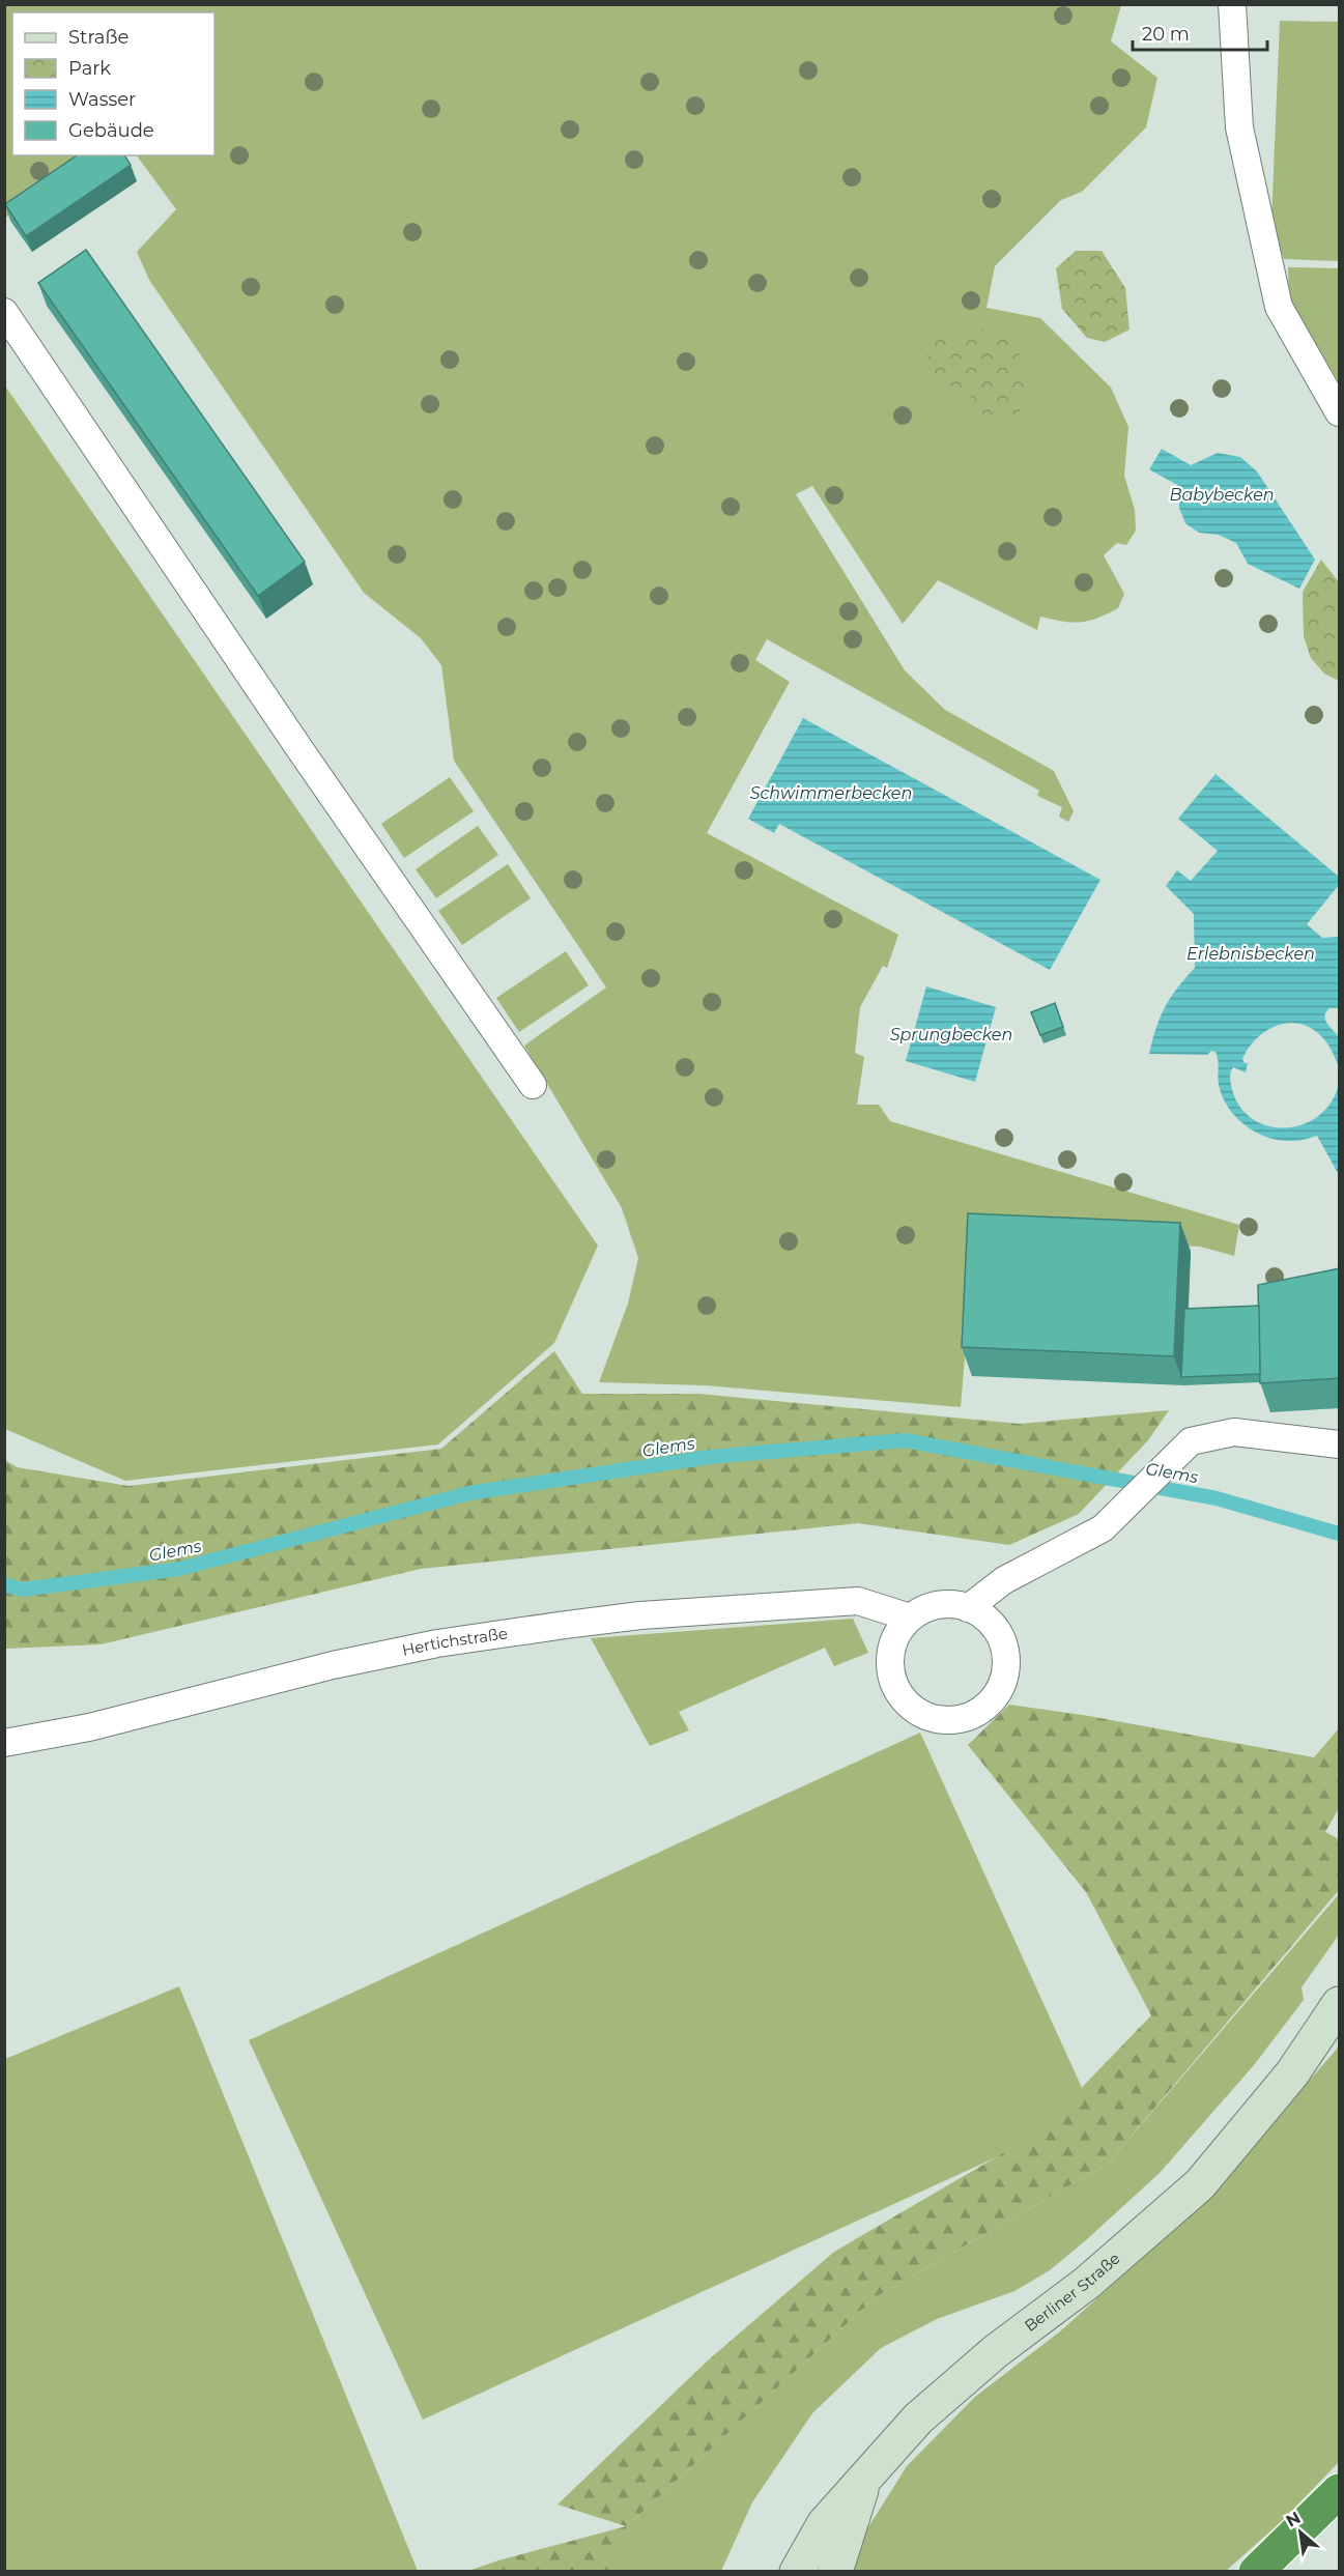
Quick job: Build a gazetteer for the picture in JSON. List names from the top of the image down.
{
  "streets": {
    "main road": ["Berliner Straße"],
    "lane": ["Hertichstraße"]
  },
  "water": [
    "Babybecken",
    "Schwimmerbecken",
    "Erlebnisbecken",
    "Sprungbecken",
    "Glems"
  ],
  "legend": [
    "Straße",
    "Park",
    "Wasser",
    "Gebäude"
  ],
  "scale_bar": "20 m",
  "north": "top left"
}
